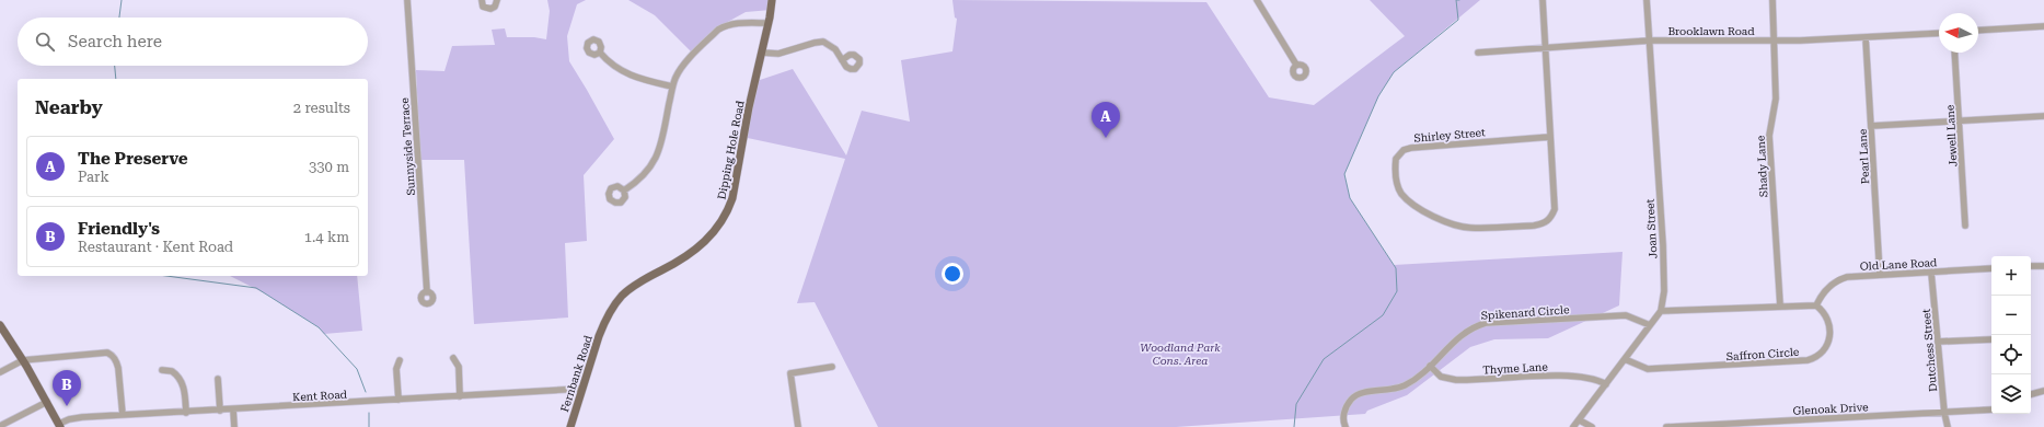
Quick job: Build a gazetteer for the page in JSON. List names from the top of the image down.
{
  "streets": {
    "main road": ["Dipping Hole Road", "Fernbank Road"],
    "street": [
      "Brooklawn Road",
      "Shirley Street",
      "Jewell Lane",
      "Sunnyside Terrace",
      "Pearl Lane",
      "Shady Lane",
      "Joan Street",
      "Old Lane Road",
      "Spikenard Circle",
      "Dutchess Street",
      "Saffron Circle",
      "Thyme Lane",
      "Kent Road",
      "Glenoak Drive"
    ]
  },
  "crossings": [
    ["Brooklawn Road", "Shirley Street"],
    ["Brooklawn Road", "Pearl Lane"],
    ["Brooklawn Road", "Shady Lane"],
    ["Brooklawn Road", "Joan Street"],
    ["Dipping Hole Road", "Fernbank Road"],
    ["Pearl Lane", "Old Lane Road"],
    ["Joan Street", "Spikenard Circle"],
    ["Joan Street", "Saffron Circle"],
    ["Joan Street", "Thyme Lane"],
    ["Old Lane Road", "Dutchess Street"],
    ["Old Lane Road", "Saffron Circle"],
    ["Spikenard Circle", "Thyme Lane"],
    ["Dutchess Street", "Glenoak Drive"],
    ["Fernbank Road", "Kent Road"]
  ],
  "parks": ["Woodland Park Cons. Area"],
  "north": "left",
  "page": {
    "search": "Search here",
    "heading": ["Nearby", "2 results"],
    "pins": ["A", "B"],
    "list": [
      {
        "mark": "A",
        "name": "The Preserve",
        "note": "Park",
        "value": "330 m"
      },
      {
        "mark": "B",
        "name": "Friendly's",
        "note": "Restaurant · Kent Road",
        "value": "1.4 km"
      }
    ],
    "map_buttons": ["+", "−"]
  }
}
